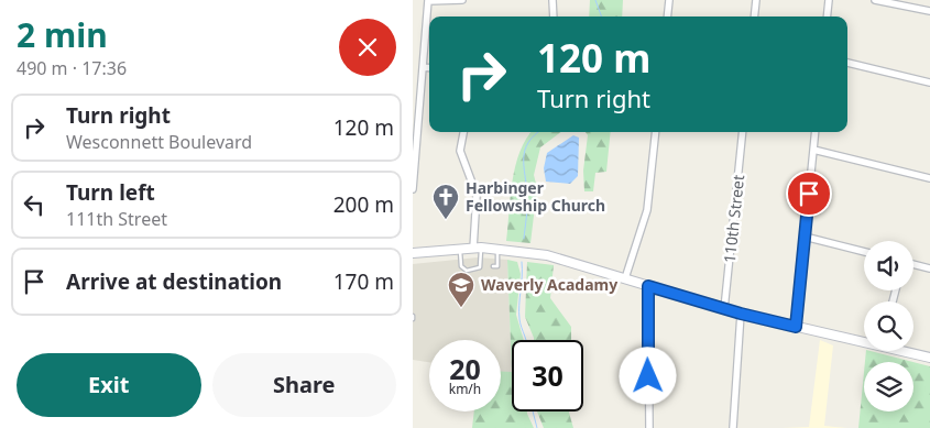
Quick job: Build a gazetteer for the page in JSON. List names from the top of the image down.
{
  "streets": {
    "street": ["110th Street"]
  },
  "places": {
    "church": ["Harbinger Fellowship Church"],
    "school or university": ["Waverly Acadamy"]
  },
  "page": {
    "heading": ["2 min", "490 m · 17:36"],
    "turn": ["120 m", "Turn right"],
    "list": [
      {
        "name": "Turn right",
        "note": "Wesconnett Boulevard",
        "value": "120 m"
      },
      {
        "name": "Turn left",
        "note": "111th Street",
        "value": "200 m"
      },
      {
        "name": "Arrive at destination",
        "value": "170 m"
      }
    ],
    "speed": "20 km/h",
    "limit": "30",
    "buttons": ["Exit", "Share"]
  }
}
